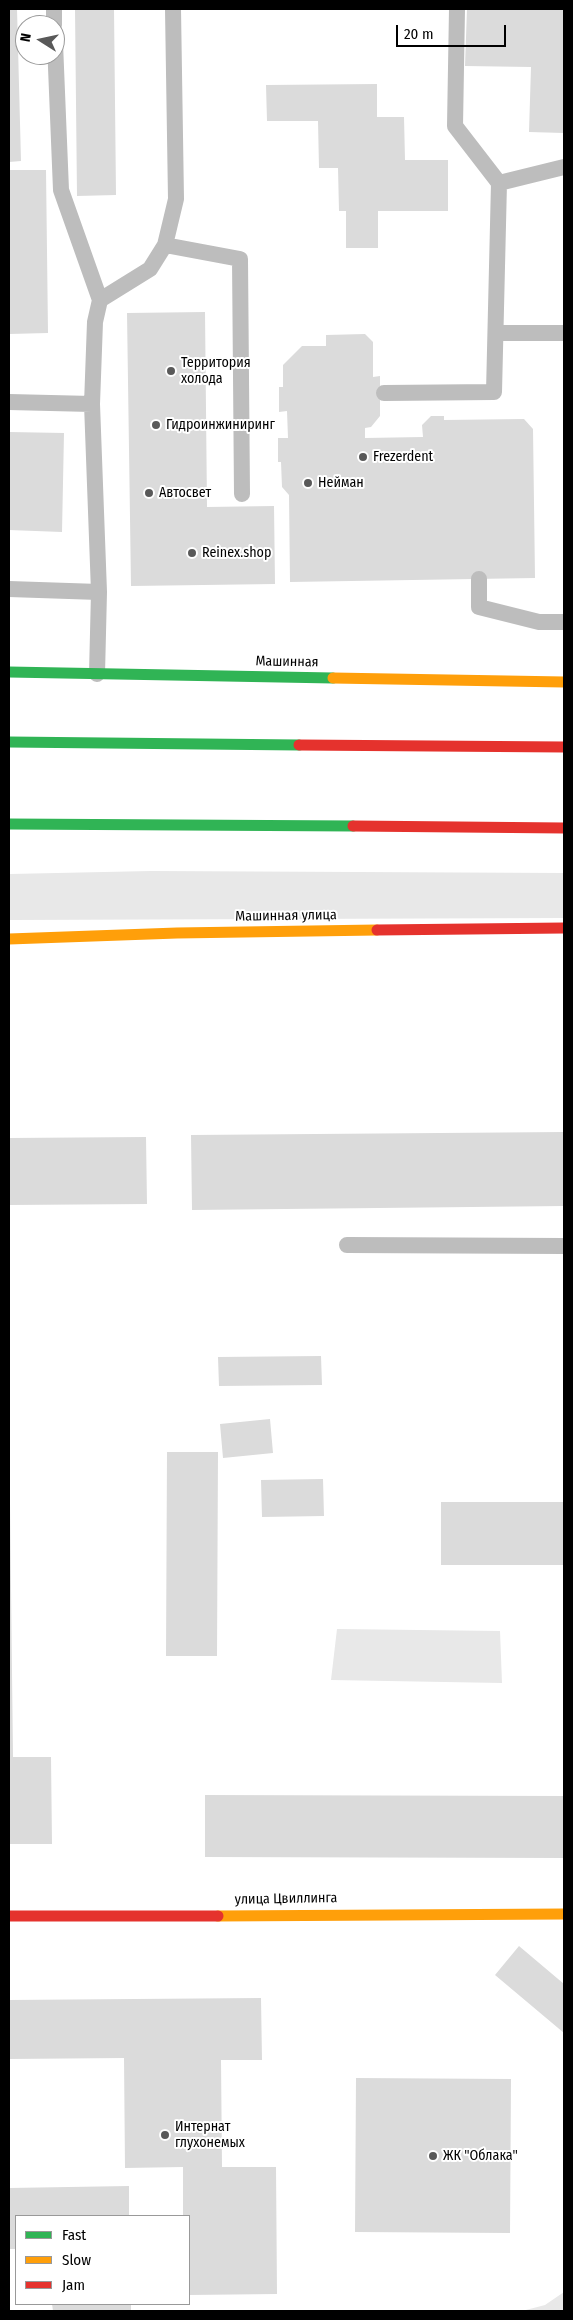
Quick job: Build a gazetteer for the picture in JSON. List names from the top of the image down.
{
  "streets": {
    "street": ["Машинная", "Машинная улица", "улица Цвиллинга"]
  },
  "places": [
    "Территория холода",
    "Гидроинжиниринг",
    "Frezerdent",
    "Нейман",
    "Автосвет",
    "Reinex.shop",
    "Интернат глухонемых",
    "ЖК \"Облака\""
  ],
  "legend": ["Fast", "Slow", "Jam"],
  "scale_bar": "20 m",
  "north": "left"
}
